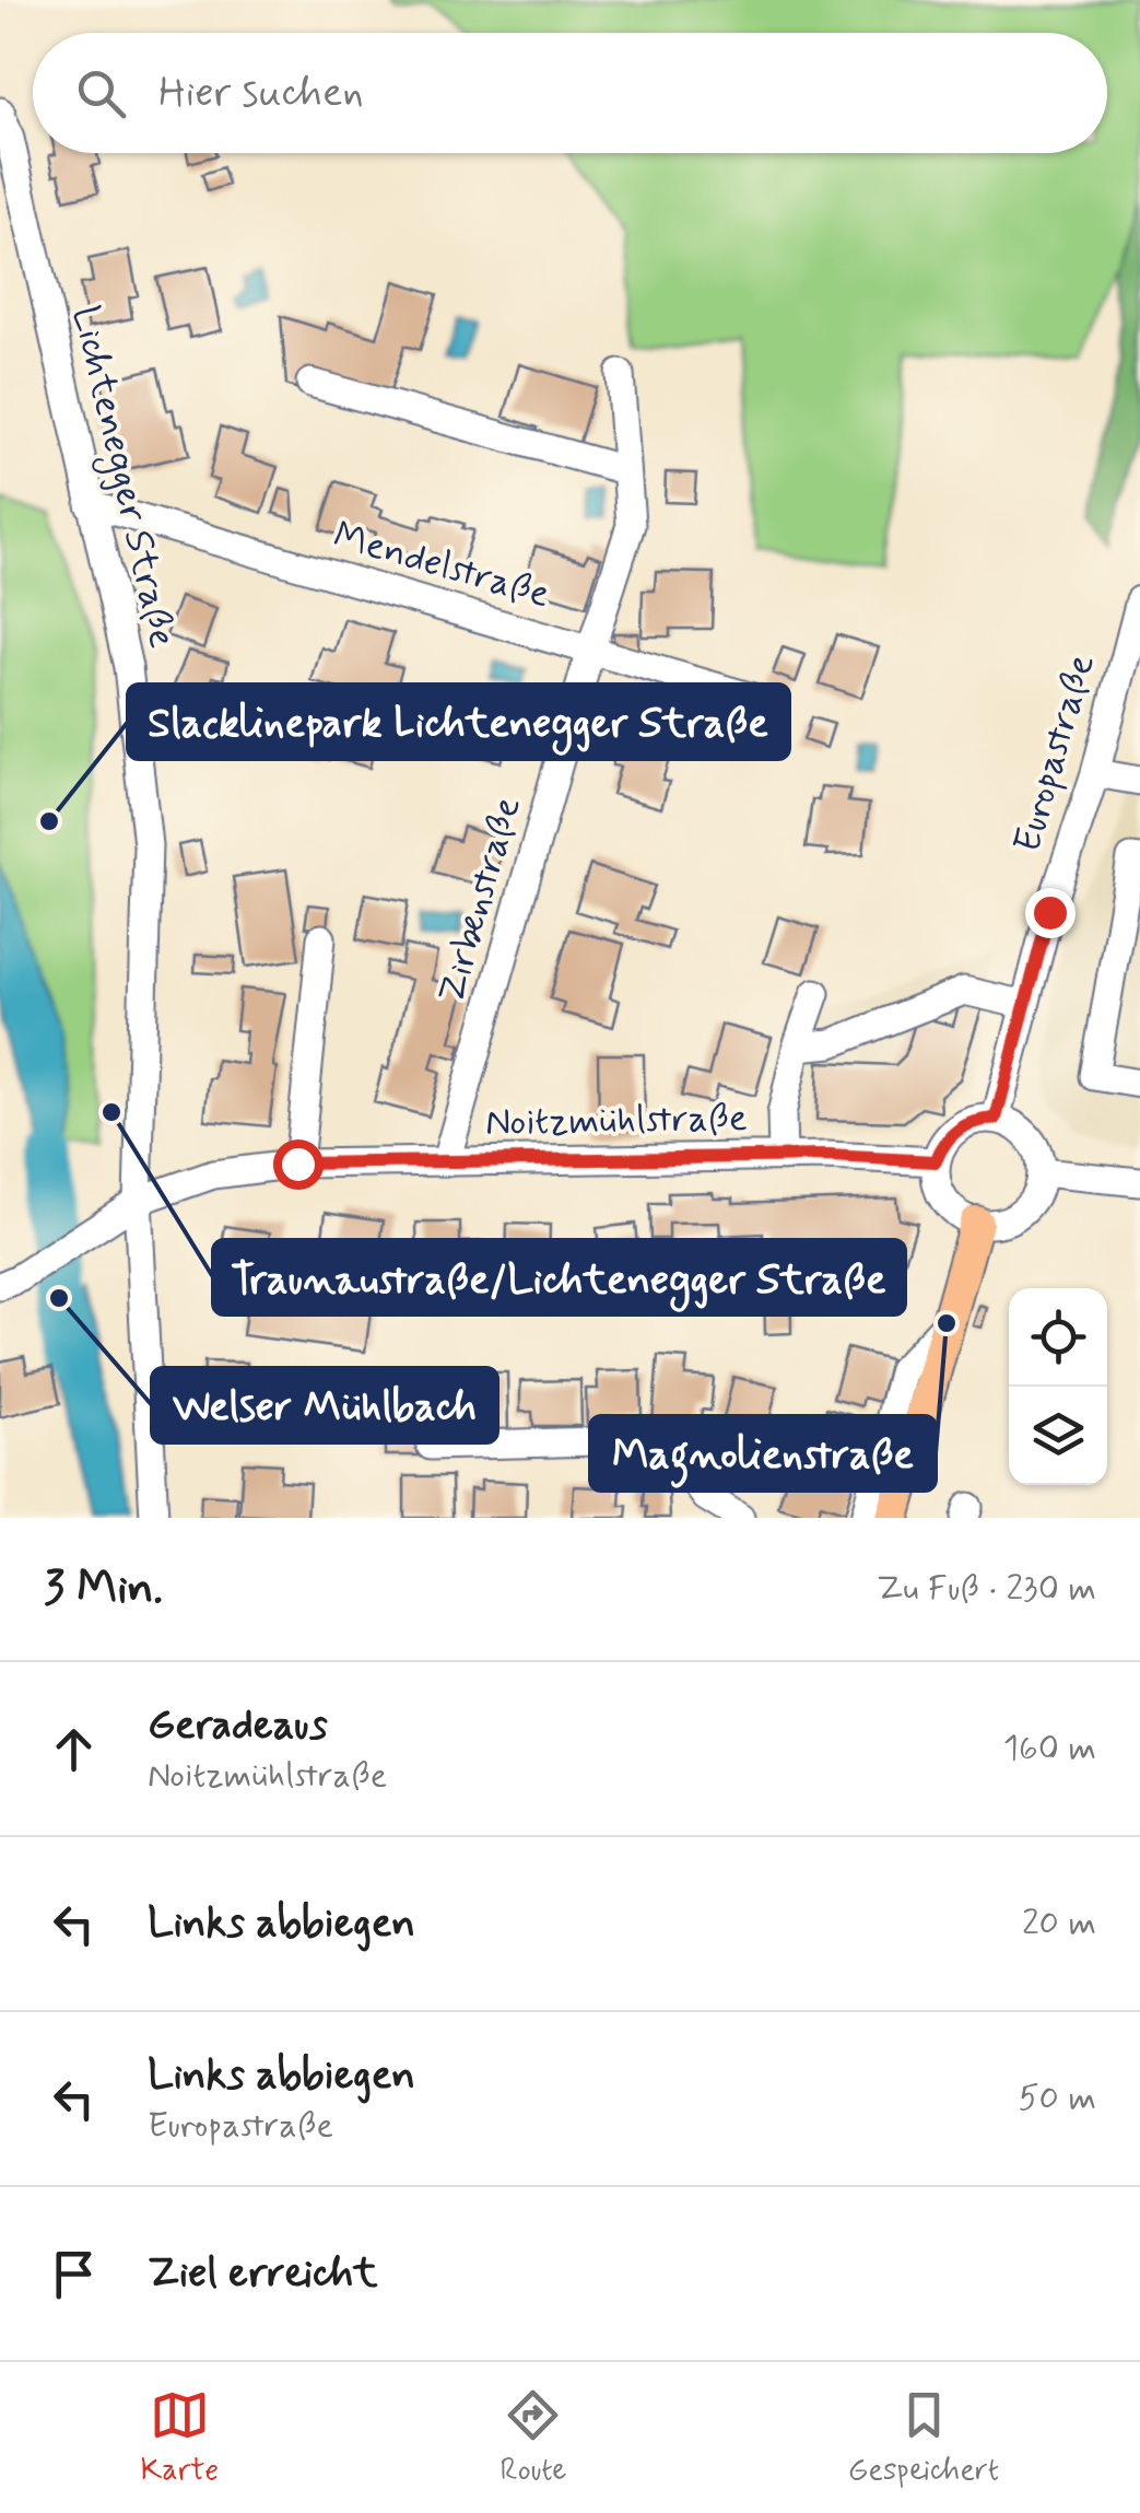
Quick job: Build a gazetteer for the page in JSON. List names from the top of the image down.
{
  "streets": {
    "street": [
      "Lichtenegger Straße",
      "Mendelstraße",
      "Europastraße",
      "Zirbenstraße",
      "Noitzmühlstraße"
    ]
  },
  "crossings": [
    ["Lichtenegger Straße", "Mendelstraße"],
    ["Lichtenegger Straße", "Noitzmühlstraße"],
    ["Mendelstraße", "Zirbenstraße"],
    ["Europastraße", "Noitzmühlstraße"],
    ["Zirbenstraße", "Noitzmühlstraße"]
  ],
  "places": [
    "Slacklinepark Lichtenegger Straße",
    "Traunaustraße/Lichtenegger Straße",
    "Welser Mühlbach",
    "Magnolienstraße"
  ],
  "page": {
    "search": "Hier suchen",
    "heading": ["3 Min.", "Zu Fuß · 230 m"],
    "list": [
      ["Geradeaus", "Noitzmühlstraße", "160 m"],
      ["Links abbiegen", "20 m"],
      ["Links abbiegen", "Europastraße", "50 m"],
      "Ziel erreicht"
    ],
    "nav": ["Karte", "Route", "Gespeichert"]
  }
}
